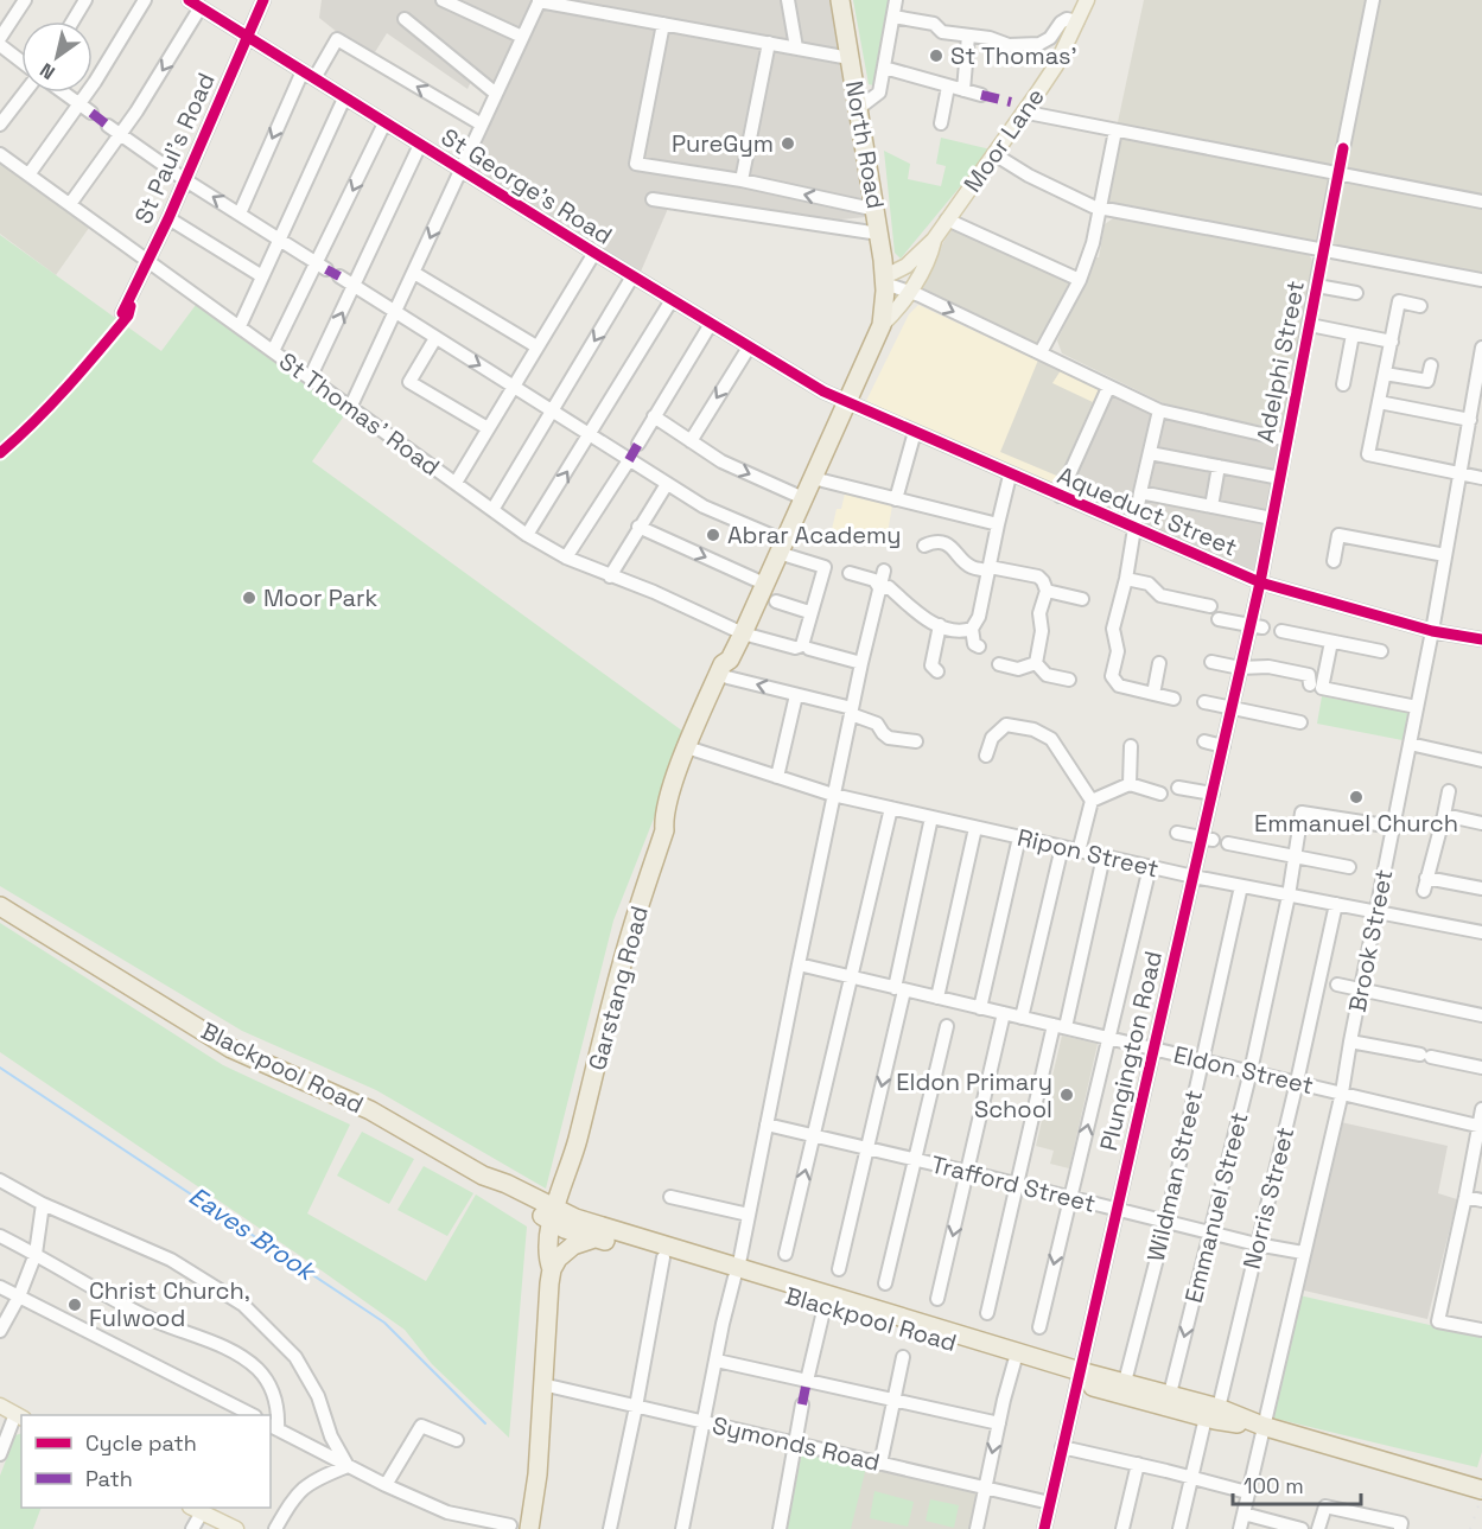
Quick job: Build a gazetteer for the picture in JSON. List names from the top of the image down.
{
  "streets": {
    "highway": [
      "Moor Lane",
      "North Road",
      "Garstang Road",
      "Blackpool Road"
    ],
    "street": [
      "St Paul's Road",
      "St George's Road",
      "Adelphi Street",
      "St Thomas' Road",
      "Aqueduct Street",
      "Ripon Street",
      "Brook Street",
      "Plungington Road",
      "Eldon Street",
      "Wildman Street",
      "Trafford Street",
      "Norris Street",
      "Emmanuel Street",
      "Symonds Road"
    ]
  },
  "crossings": [
    ["Moor Lane", "North Road"],
    ["Moor Lane", "St George's Road"],
    ["Moor Lane", "Aqueduct Street"],
    ["Moor Lane", "Garstang Road"],
    ["St Paul's Road", "St George's Road"],
    ["St Paul's Road", "St Thomas' Road"],
    ["St George's Road", "Aqueduct Street"],
    ["St George's Road", "Garstang Road"],
    ["Adelphi Street", "Aqueduct Street"],
    ["Adelphi Street", "Plungington Road"],
    ["St Thomas' Road", "Garstang Road"],
    ["Aqueduct Street", "Brook Street"],
    ["Aqueduct Street", "Garstang Road"],
    ["Aqueduct Street", "Plungington Road"],
    ["Ripon Street", "Brook Street"],
    ["Ripon Street", "Garstang Road"],
    ["Ripon Street", "Plungington Road"],
    ["Ripon Street", "Wildman Street"],
    ["Ripon Street", "Norris Street"],
    ["Ripon Street", "Emmanuel Street"],
    ["Brook Street", "Blackpool Road"],
    ["Brook Street", "Eldon Street"],
    ["Brook Street", "Trafford Street"],
    ["Brook Street", "Emmanuel Street"],
    ["Garstang Road", "Blackpool Road"],
    ["Garstang Road", "Symonds Road"],
    ["Plungington Road", "Blackpool Road"],
    ["Plungington Road", "Eldon Street"],
    ["Plungington Road", "Trafford Street"],
    ["Plungington Road", "Symonds Road"],
    ["Blackpool Road", "Wildman Street"],
    ["Blackpool Road", "Norris Street"],
    ["Blackpool Road", "Emmanuel Street"],
    ["Eldon Street", "Wildman Street"],
    ["Eldon Street", "Norris Street"],
    ["Eldon Street", "Emmanuel Street"],
    ["Wildman Street", "Trafford Street"],
    ["Trafford Street", "Norris Street"],
    ["Trafford Street", "Emmanuel Street"]
  ],
  "water": ["Eaves Brook"],
  "places": [
    "St Thomas'",
    "PureGym",
    "Abrar Academy",
    "Moor Park",
    "Emmanuel Church",
    "Eldon Primary School",
    "Christ Church, Fulwood"
  ],
  "legend": ["Cycle path", "Path"],
  "scale_bar": "100 m",
  "north": "bottom left"
}
